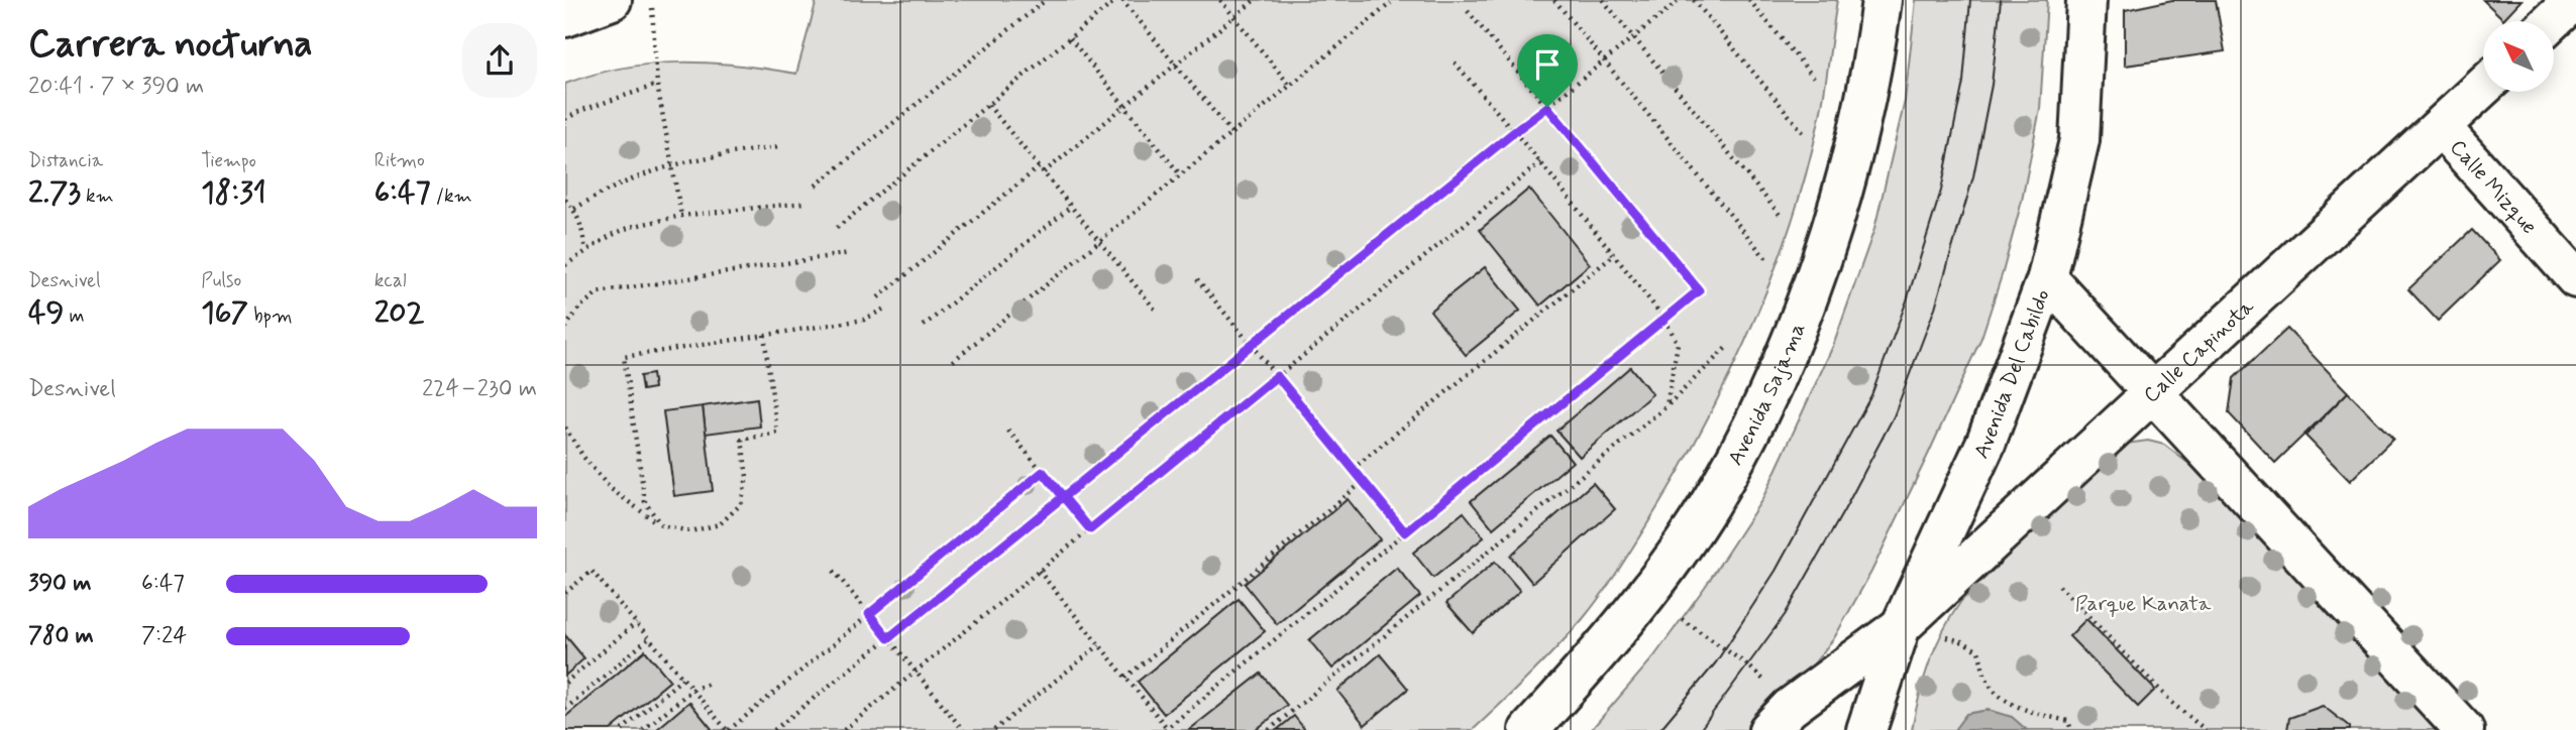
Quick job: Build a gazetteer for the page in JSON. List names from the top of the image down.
{
  "streets": {
    "street": [
      "Calle Mizque",
      "Calle Capinota",
      "Avenida Del Cabildo",
      "Avenida Sajama"
    ]
  },
  "crossings": [
    ["Calle Mizque", "Calle Capinota"],
    ["Calle Capinota", "Avenida Del Cabildo"]
  ],
  "parks": ["Parque Kanata"],
  "north": "top left",
  "page": {
    "heading": ["Carrera nocturna", "20:41 · 7 × 390 m"],
    "stats": [
      ["Distancia", "2.73 km"],
      ["Tiempo", "18:31"],
      ["Ritmo", "6:47 /km"],
      ["Desnivel", "49 m"],
      ["Pulso", "167 bpm"],
      ["kcal", "202"]
    ],
    "chart": ["Desnivel", "224–230 m"],
    "list": [
      {
        "name": "390 m",
        "note": "6:47"
      },
      {
        "name": "780 m",
        "note": "7:24"
      }
    ]
  }
}
